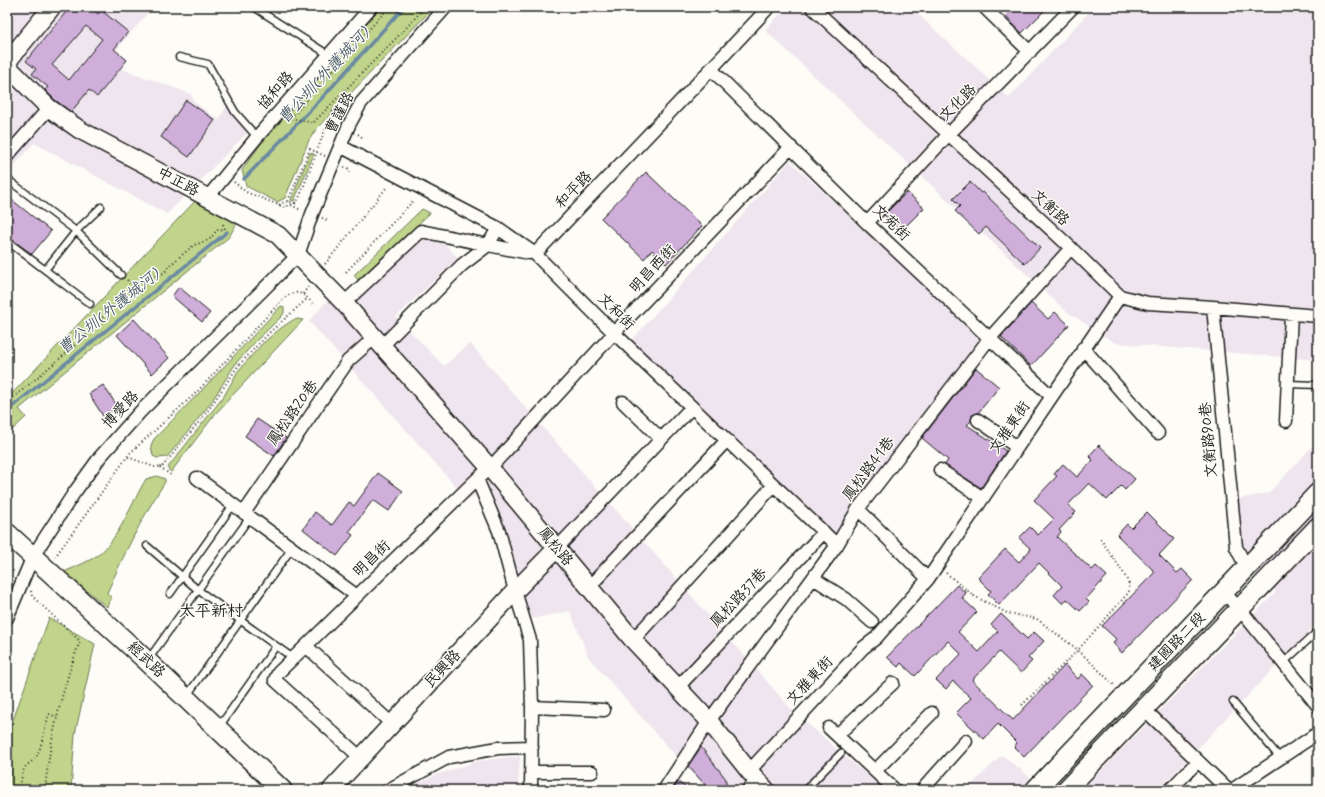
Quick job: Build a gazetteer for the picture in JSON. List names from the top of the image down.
{
  "streets": {
    "main road": ["建國路二段", "經武路"],
    "street": [
      "協和路",
      "文化路",
      "曹謹路",
      "中正路",
      "和平路",
      "文衡路",
      "文苑街",
      "明昌西街",
      "文和街",
      "博愛路",
      "鳳松路20巷",
      "文雅東街",
      "文衡路90巷",
      "鳳松路41巷",
      "鳳松路",
      "明昌街",
      "鳳松路37巷",
      "民興路"
    ]
  },
  "crossings": [
    ["協和路", "中正路"],
    ["文化路", "文衡路"],
    ["文化路", "文苑街"],
    ["曹謹路", "中正路"],
    ["曹謹路", "文和街"],
    ["曹謹路", "博愛路"],
    ["中正路", "博愛路"],
    ["中正路", "鳳松路"],
    ["和平路", "文苑街"],
    ["和平路", "文和街"],
    ["文衡路", "文雅東街"],
    ["文衡路", "文衡路90巷"],
    ["文衡路", "鳳松路41巷"],
    ["文苑街", "明昌西街"],
    ["文苑街", "文雅東街"],
    ["文苑街", "鳳松路41巷"],
    ["明昌西街", "文和街"],
    ["明昌西街", "鳳松路"],
    ["明昌西街", "明昌街"],
    ["文和街", "鳳松路41巷"],
    ["文和街", "鳳松路37巷"],
    ["博愛路", "經武路"],
    ["鳳松路20巷", "鳳松路"],
    ["文雅東街", "鳳松路"],
    ["文衡路90巷", "建國路二段"],
    ["鳳松路41巷", "鳳松路"],
    ["鳳松路", "明昌街"],
    ["鳳松路", "鳳松路37巷"],
    ["鳳松路", "民興路"],
    ["明昌街", "民興路"]
  ],
  "districts": ["太平新村"],
  "water": ["曹公圳(外護城河)"]
}
